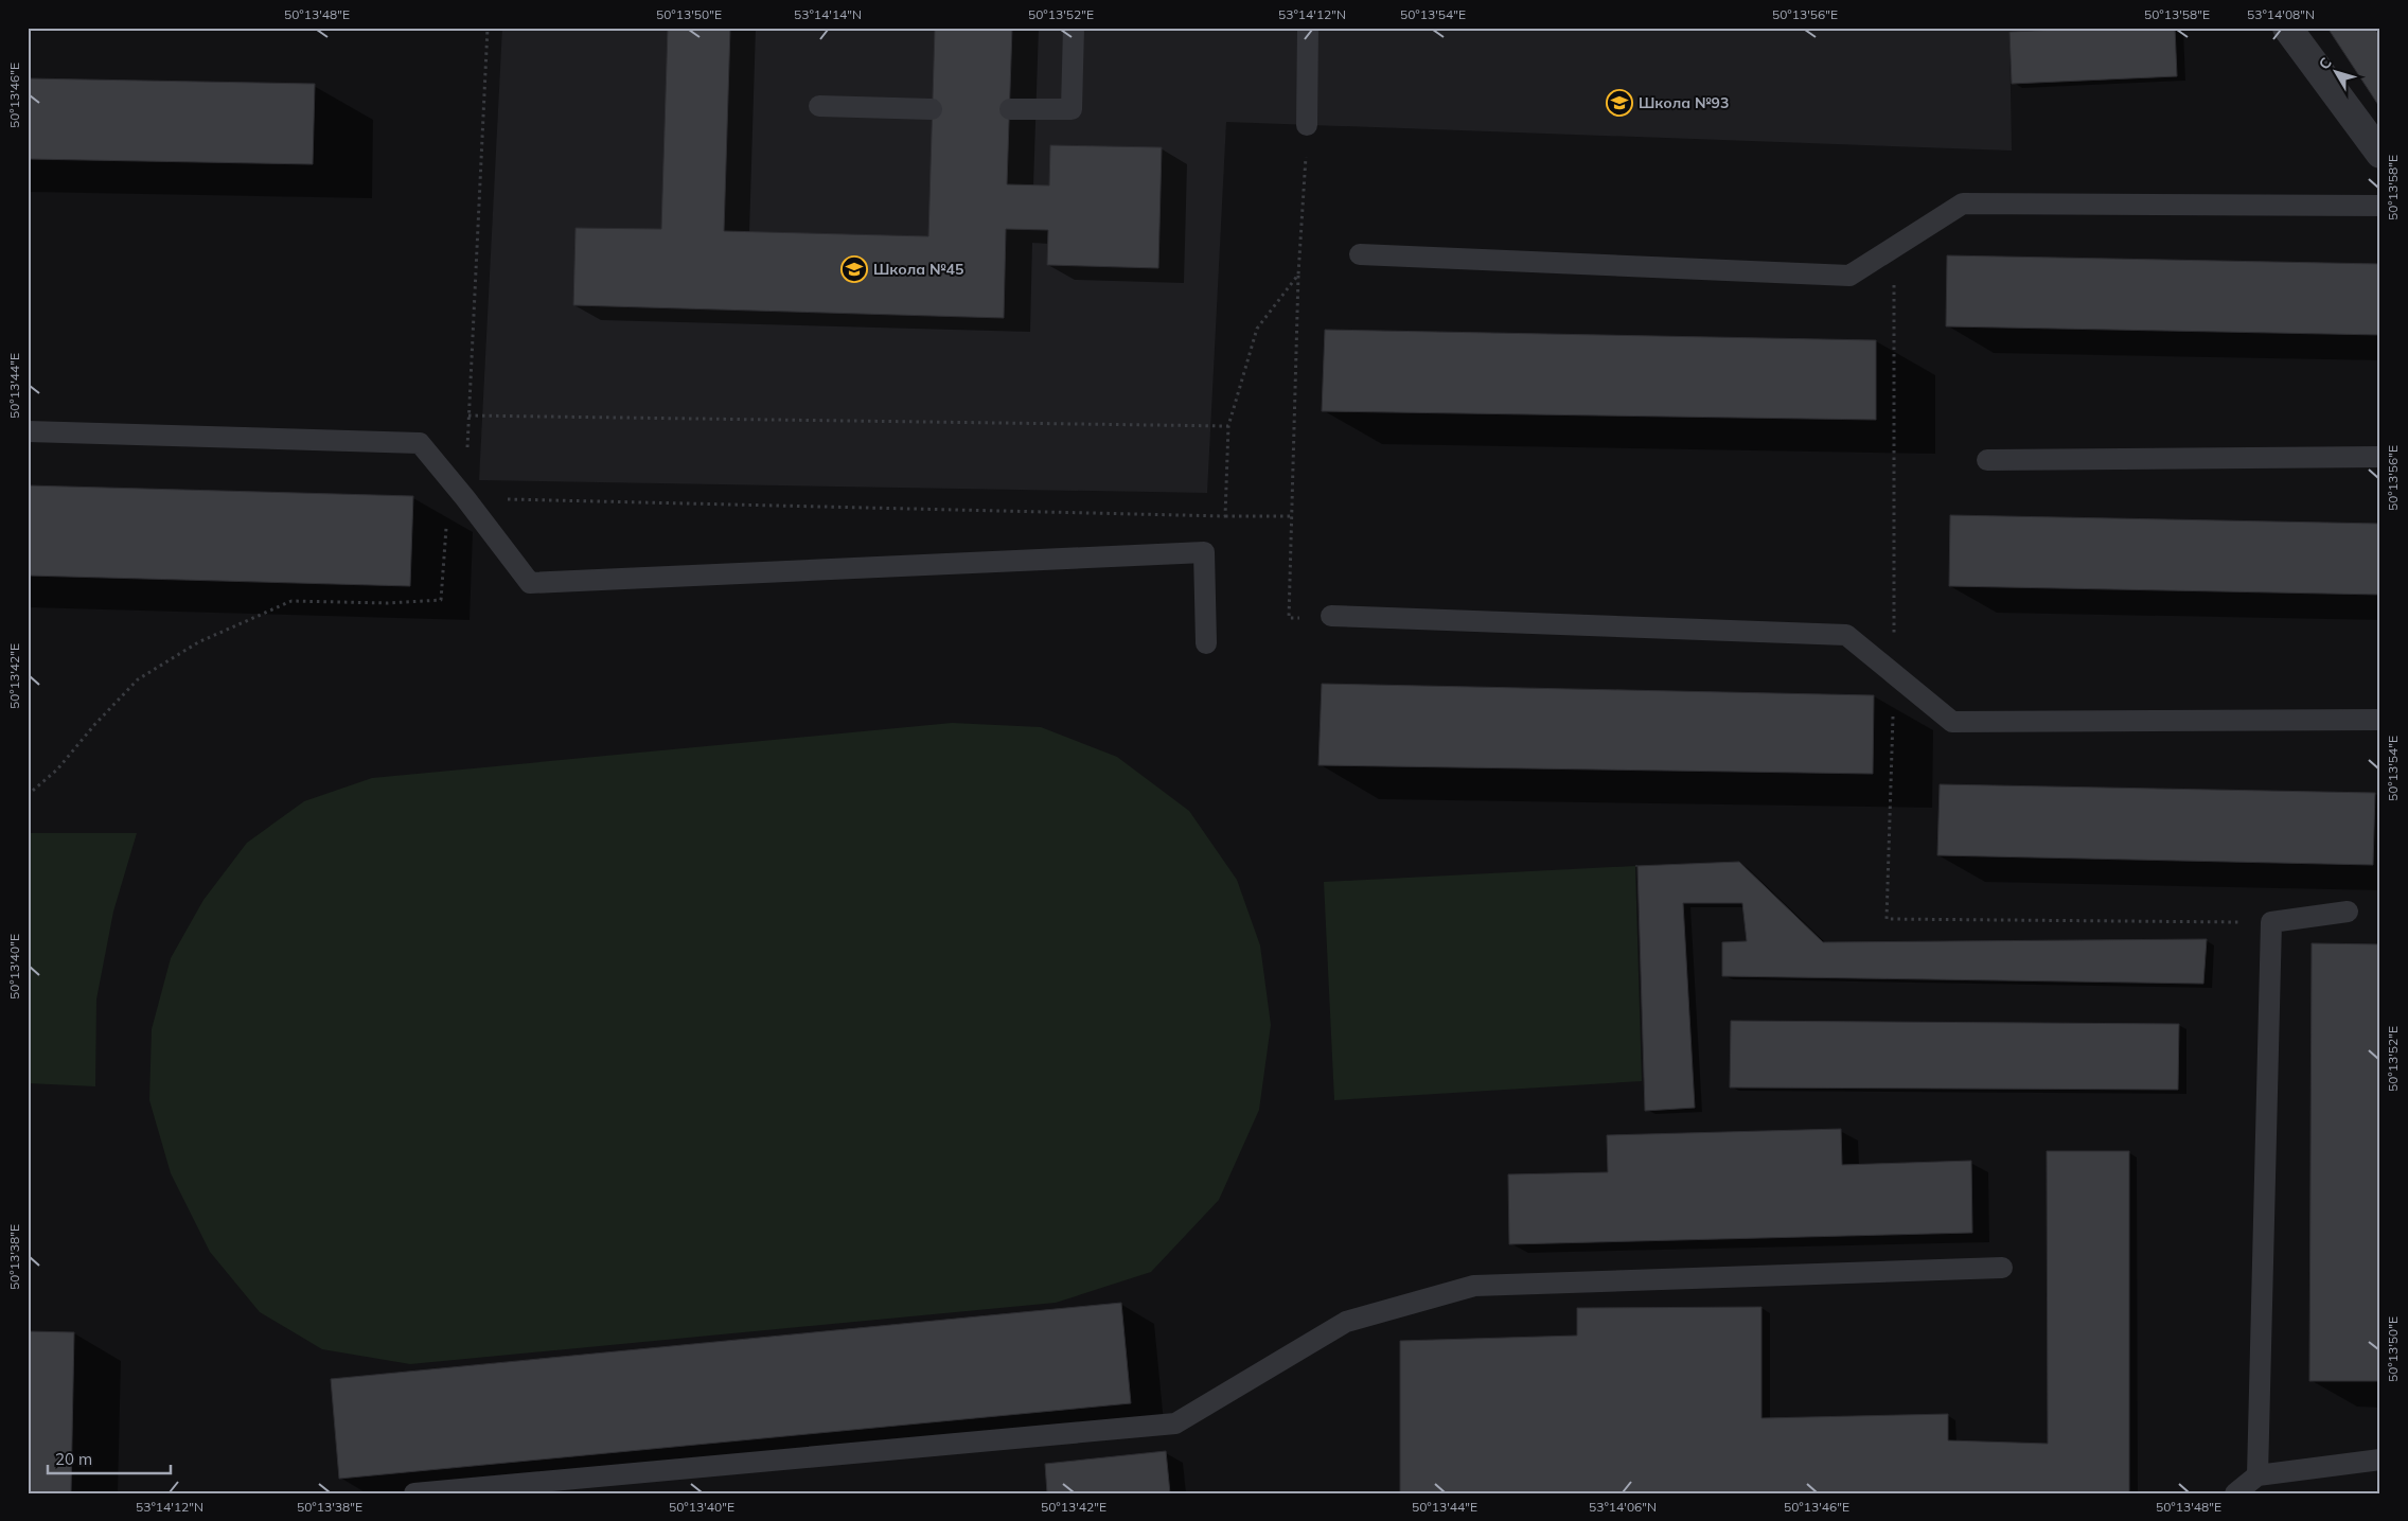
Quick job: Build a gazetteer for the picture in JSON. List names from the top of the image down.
{
  "places": {
    "school or university": ["Школа №93", "Школа №45"]
  },
  "scale_bar": "20 m",
  "north": "top left",
  "coordinates": [
    "50°13'48\"E",
    "50°13'50\"E",
    "53°14'14\"N",
    "50°13'52\"E",
    "53°14'12\"N",
    "50°13'54\"E",
    "50°13'56\"E",
    "50°13'58\"E",
    "53°14'08\"N",
    "50°13'46\"E",
    "50°13'44\"E",
    "50°13'42\"E",
    "50°13'40\"E",
    "50°13'38\"E",
    "53°14'06\"N"
  ]
}
